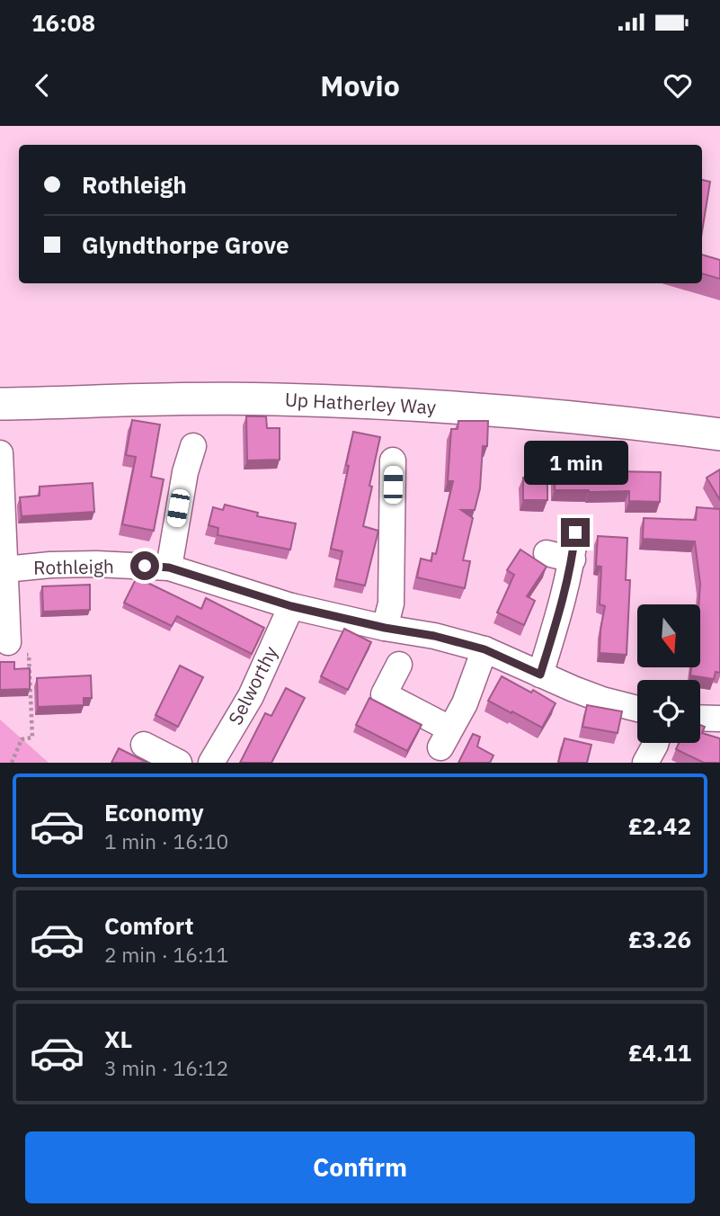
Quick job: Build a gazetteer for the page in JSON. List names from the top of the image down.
{
  "streets": {
    "street": ["Up Hatherley Way", "Rothleigh", "Selworthy"]
  },
  "crossings": [
    ["Rothleigh", "Selworthy"]
  ],
  "north": "bottom",
  "page": {
    "status": "16:08",
    "header": "Movio",
    "banner": ["Rothleigh", "Glyndthorpe Grove"],
    "bubble": "1 min",
    "list": [
      {
        "name": "Economy",
        "note": "1 min · 16:10",
        "value": "£2.42"
      },
      {
        "name": "Comfort",
        "note": "2 min · 16:11",
        "value": "£3.26"
      },
      {
        "name": "XL",
        "note": "3 min · 16:12",
        "value": "£4.11"
      }
    ],
    "buttons": "Confirm"
  }
}
